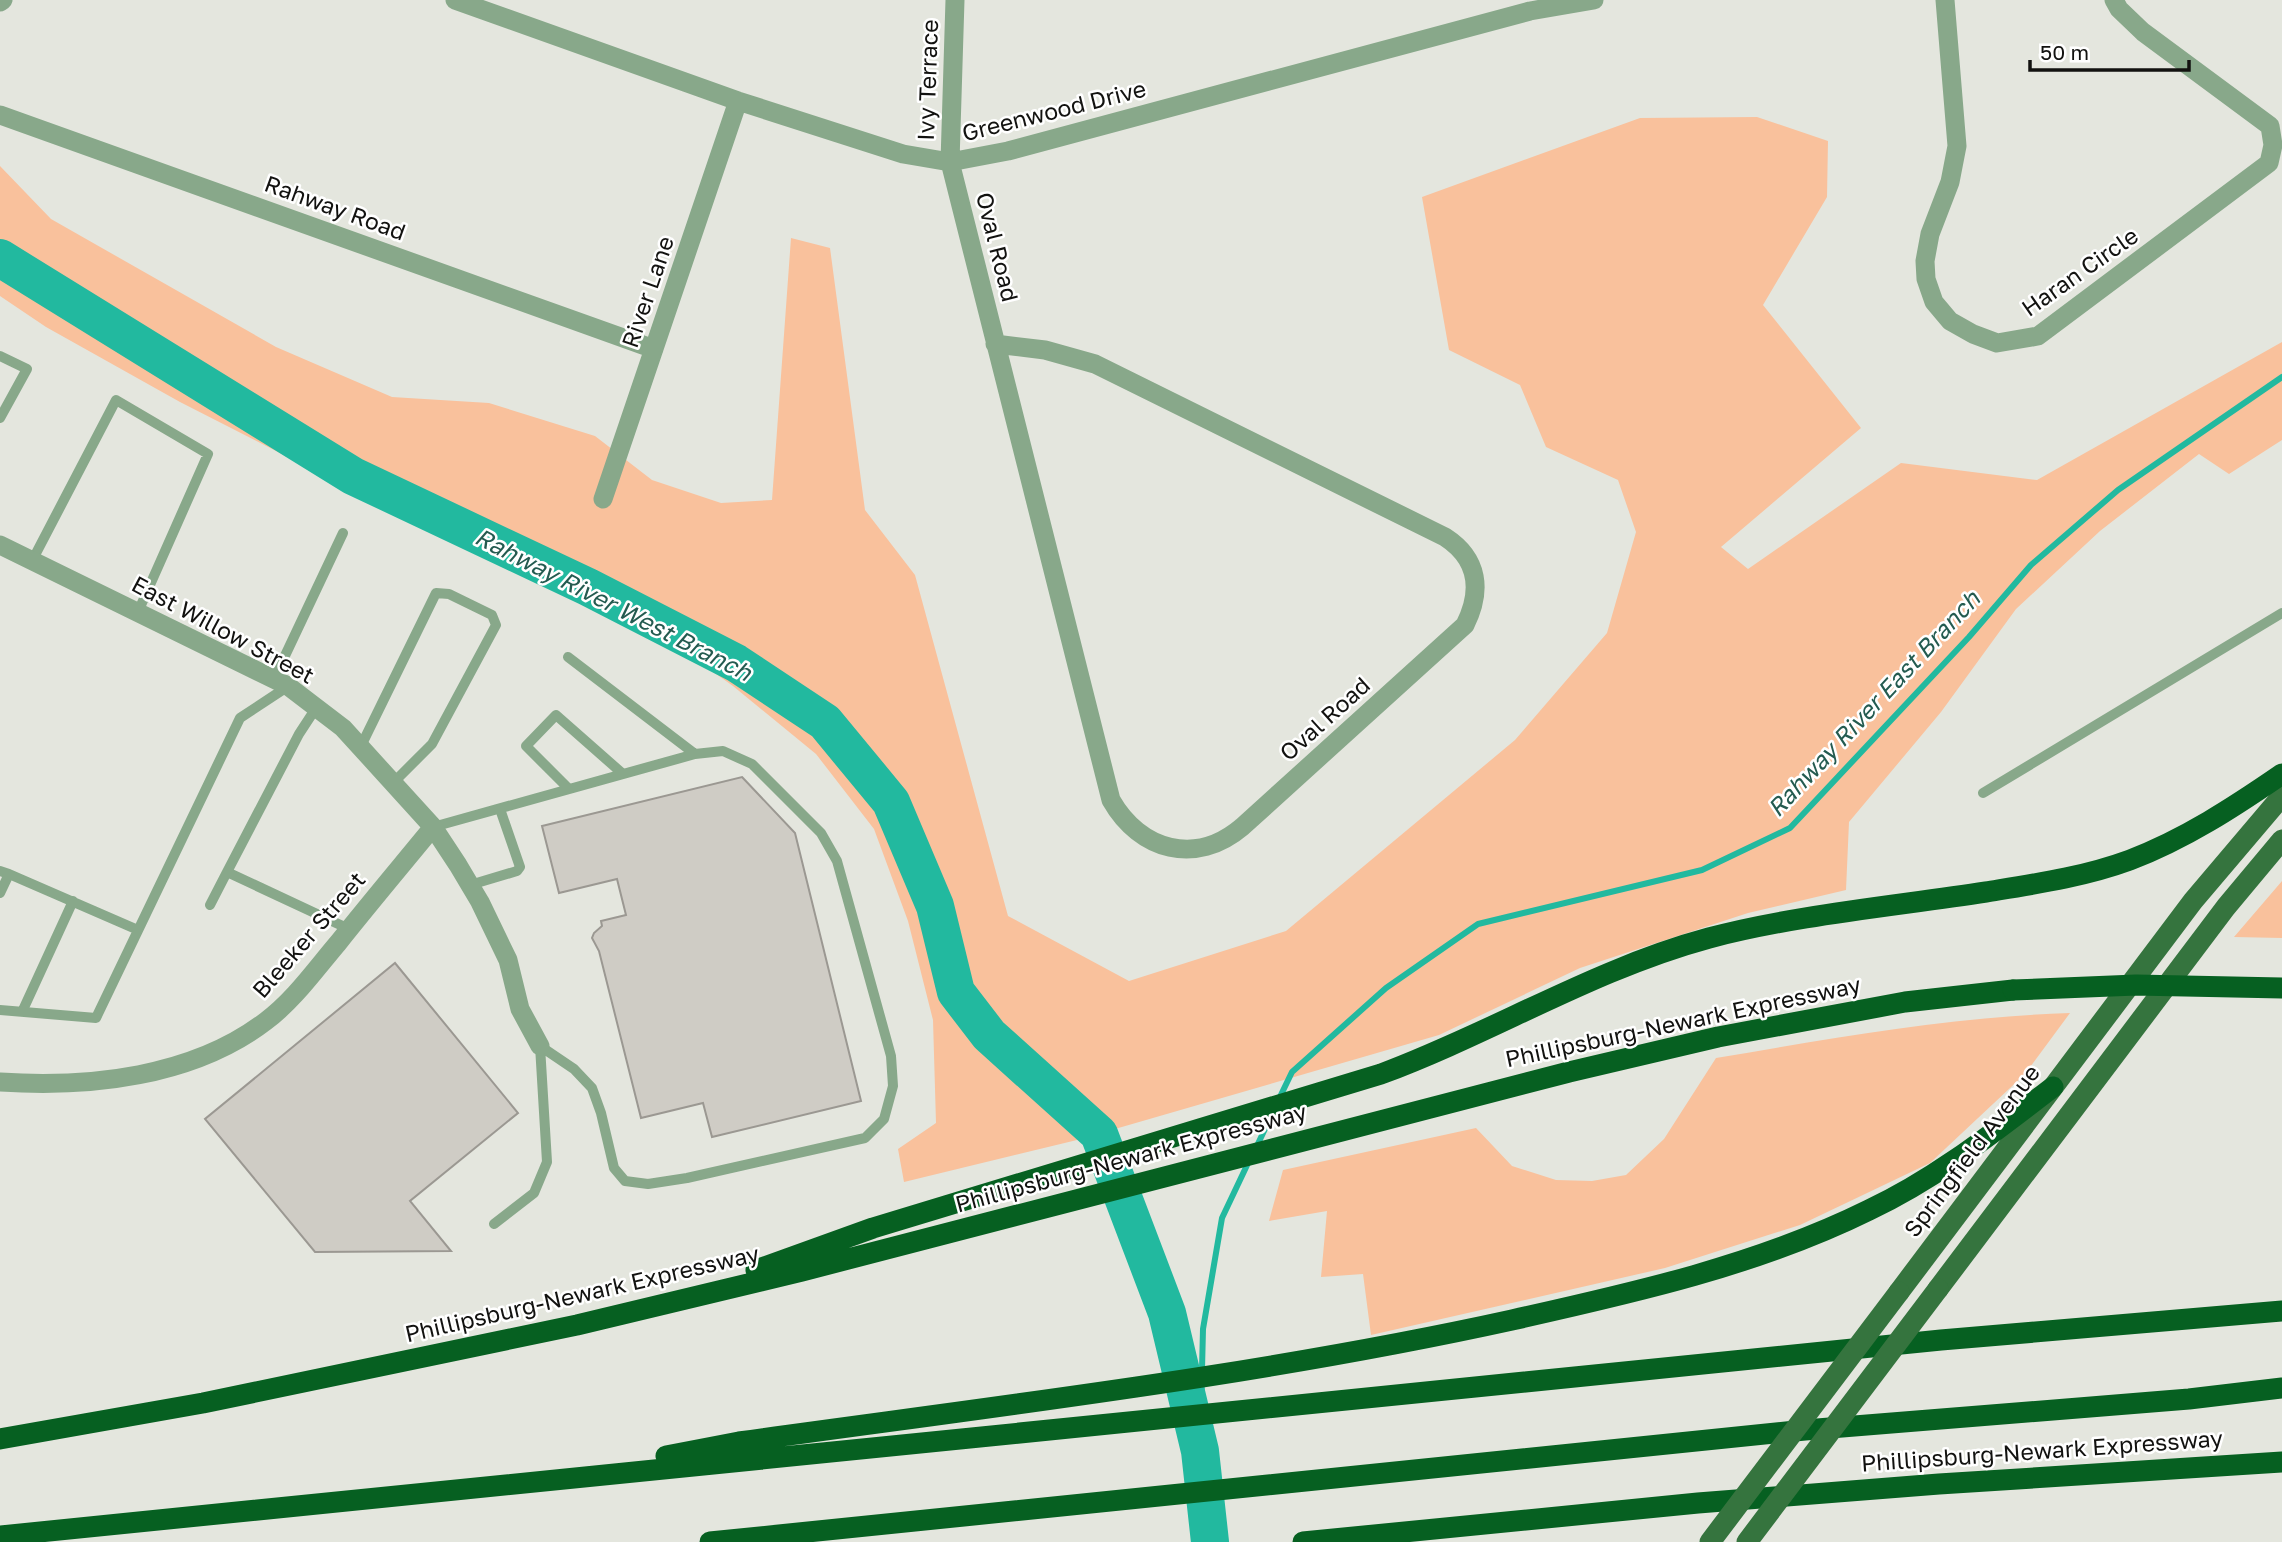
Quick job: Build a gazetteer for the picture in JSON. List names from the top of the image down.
{
  "streets": {
    "highway": ["Phillipsburg-Newark Expressway"],
    "main road": ["Springfield Avenue"],
    "street": [
      "Ivy Terrace",
      "Greenwood Drive",
      "Rahway Road",
      "Oval Road",
      "Haran Circle",
      "River Lane",
      "East Willow Street",
      "Bleeker Street"
    ]
  },
  "crossings": [
    ["Ivy Terrace", "Greenwood Drive"],
    ["Ivy Terrace", "Oval Road"],
    ["Greenwood Drive", "Oval Road"],
    ["Greenwood Drive", "River Lane"],
    ["Rahway Road", "River Lane"],
    ["East Willow Street", "Bleeker Street"]
  ],
  "water": ["Rahway River West Branch", "Rahway River East Branch"],
  "scale_bar": "50 m"
}
